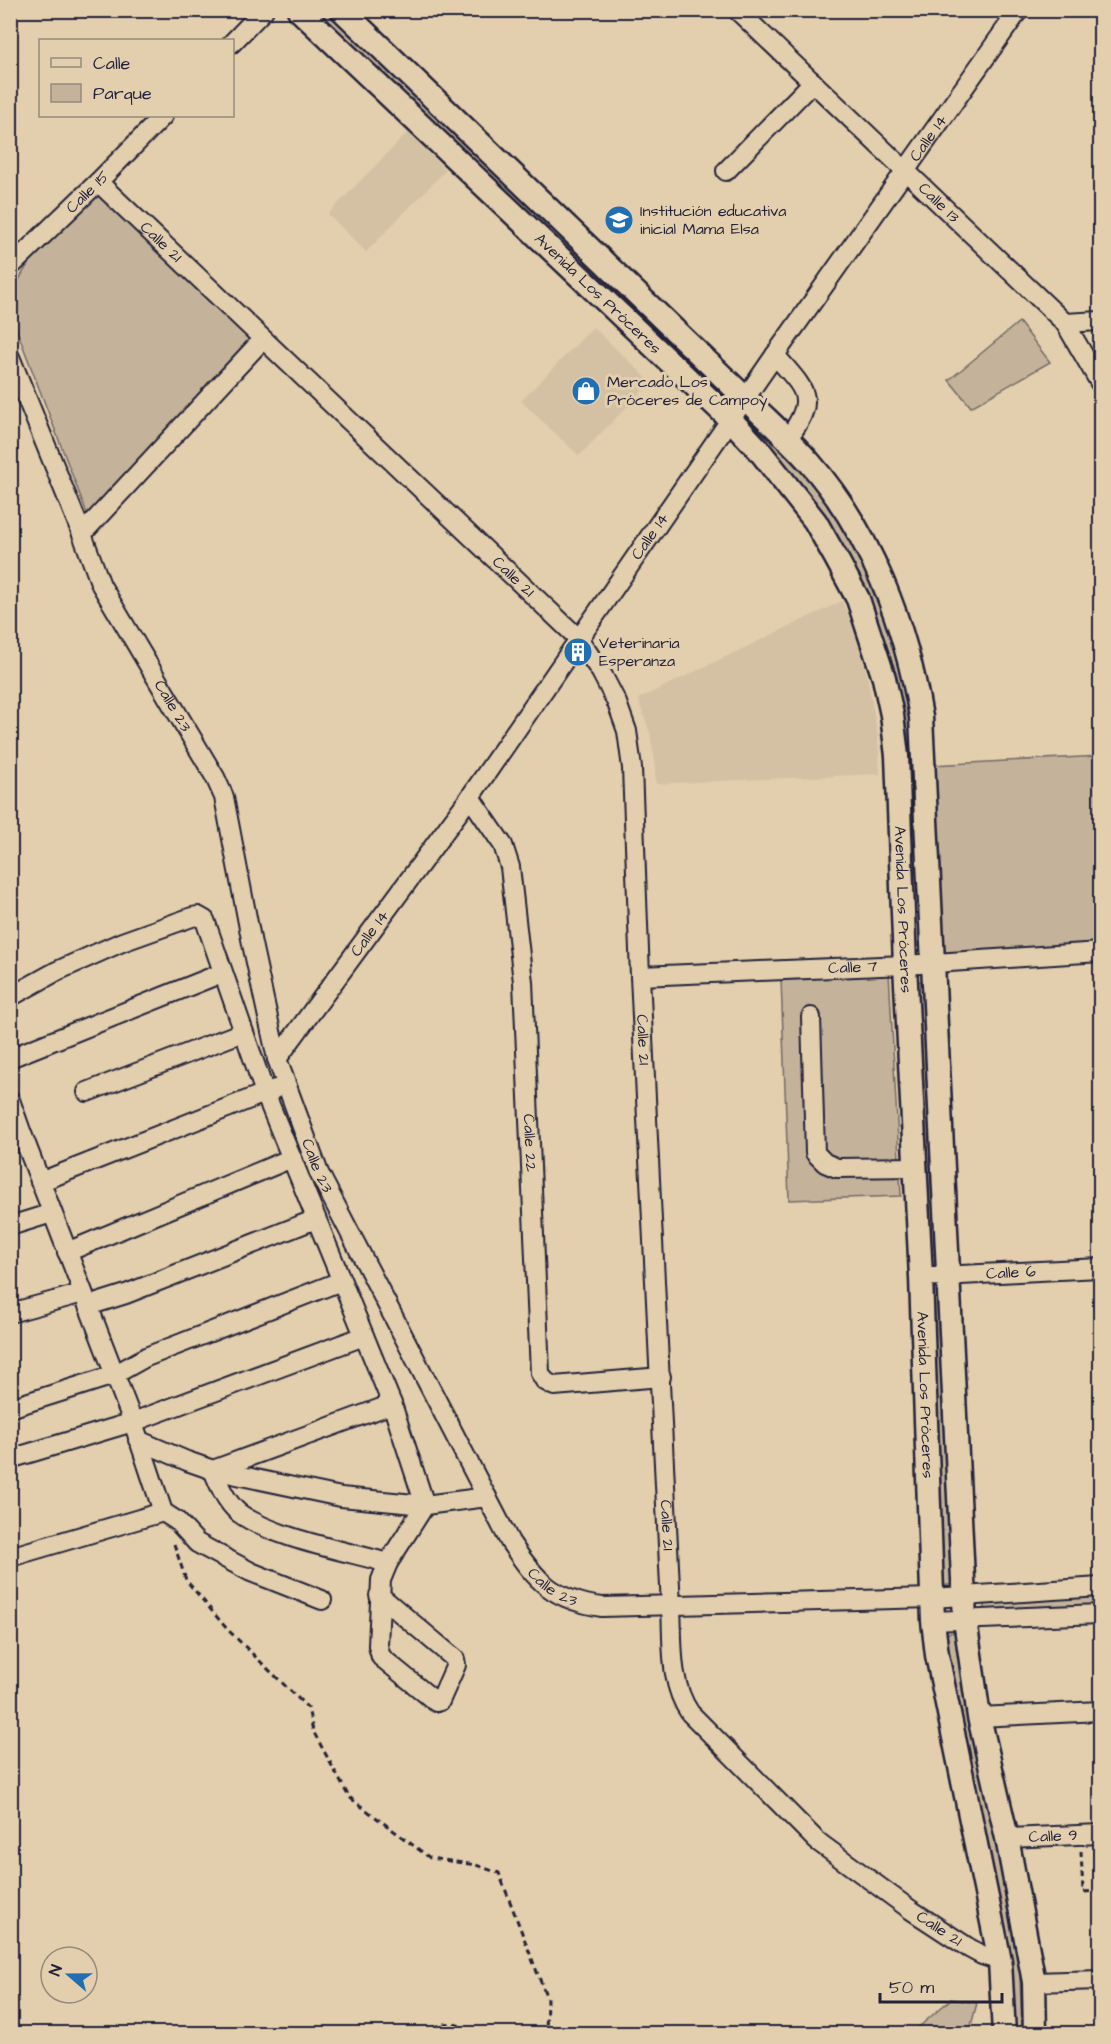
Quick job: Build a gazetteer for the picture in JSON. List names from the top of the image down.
{
  "streets": {
    "main road": ["Avenida Los Próceres"],
    "street": [
      "Calle 14",
      "Calle 15",
      "Calle 13",
      "Calle 21",
      "Calle 23",
      "Calle 7",
      "Calle 22",
      "Calle 6",
      "Calle 9"
    ]
  },
  "crossings": [
    ["Calle 14", "Calle 13"],
    ["Calle 14", "Calle 21"],
    ["Calle 14", "Avenida Los Próceres"],
    ["Calle 14", "Calle 23"],
    ["Calle 14", "Calle 22"],
    ["Calle 15", "Calle 21"],
    ["Calle 21", "Avenida Los Próceres"],
    ["Calle 21", "Calle 23"],
    ["Calle 21", "Calle 7"],
    ["Calle 21", "Calle 22"],
    ["Avenida Los Próceres", "Calle 23"],
    ["Avenida Los Próceres", "Calle 7"],
    ["Avenida Los Próceres", "Calle 6"],
    ["Avenida Los Próceres", "Calle 9"]
  ],
  "places": {
    "school or university": ["Institución educativa inicial Mama Elsa"],
    "shop": ["Mercado Los Próceres de Campoy"],
    "building": ["Veterinaria Esperanza"]
  },
  "legend": ["Calle", "Parque"],
  "scale_bar": "50 m",
  "north": "left"
}
